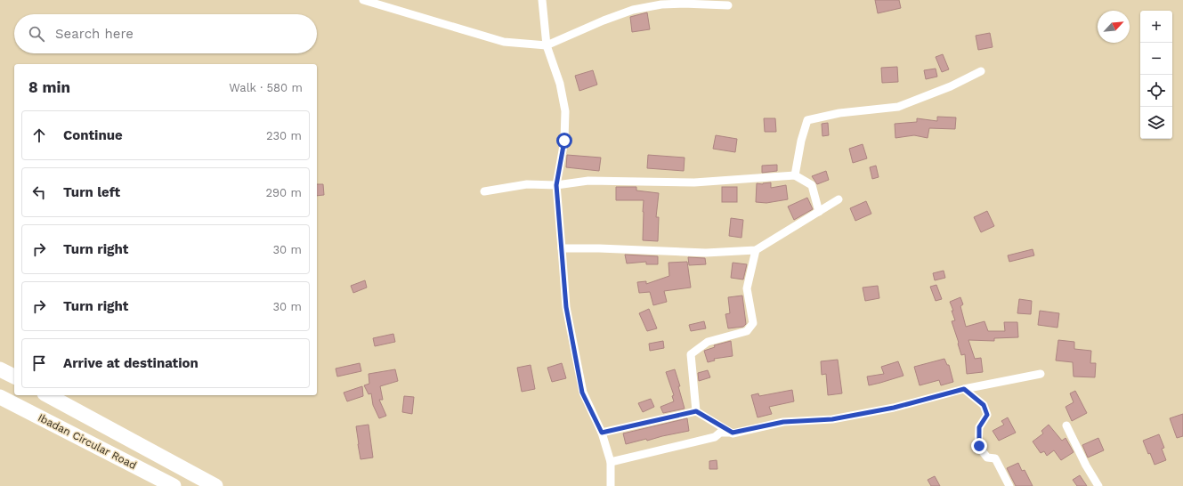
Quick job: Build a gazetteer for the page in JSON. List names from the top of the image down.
{
  "streets": {
    "highway": ["Ibadan Circular Road"]
  },
  "north": "top right",
  "page": {
    "map_buttons": ["+", "−"],
    "search": "Search here",
    "heading": ["8 min", "Walk · 580 m"],
    "list": [
      ["Continue", "230 m"],
      ["Turn left", "290 m"],
      ["Turn right", "30 m"],
      ["Turn right", "30 m"],
      "Arrive at destination"
    ]
  }
}
